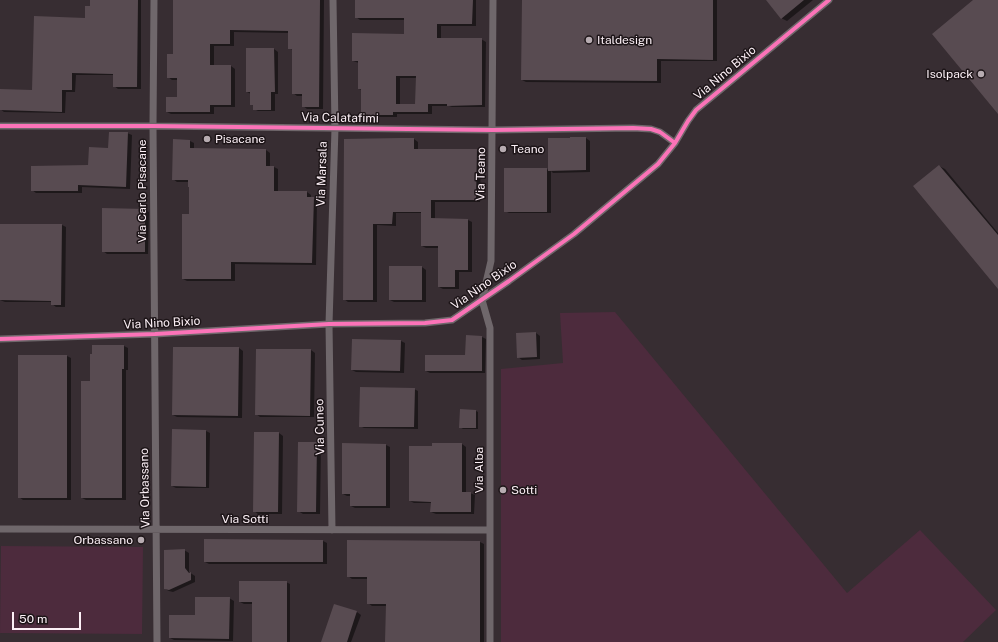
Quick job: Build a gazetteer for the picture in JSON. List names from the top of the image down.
{
  "streets": {
    "street": [
      "Via Nino Bixio",
      "Via Calatafimi",
      "Via Marsala",
      "Via Teano",
      "Via Carlo Pisacane",
      "Via Cuneo",
      "Via Alba",
      "Via Orbassano",
      "Via Sotti"
    ]
  },
  "crossings": [
    ["Via Nino Bixio", "Via Calatafimi"],
    ["Via Nino Bixio", "Via Marsala"],
    ["Via Nino Bixio", "Via Teano"],
    ["Via Nino Bixio", "Via Carlo Pisacane"],
    ["Via Nino Bixio", "Via Cuneo"],
    ["Via Nino Bixio", "Via Alba"],
    ["Via Nino Bixio", "Via Orbassano"],
    ["Via Calatafimi", "Via Marsala"],
    ["Via Calatafimi", "Via Teano"],
    ["Via Calatafimi", "Via Carlo Pisacane"],
    ["Via Marsala", "Via Cuneo"],
    ["Via Teano", "Via Alba"],
    ["Via Carlo Pisacane", "Via Orbassano"],
    ["Via Cuneo", "Via Sotti"],
    ["Via Alba", "Via Sotti"],
    ["Via Orbassano", "Via Sotti"]
  ],
  "places": [
    "Italdesign",
    "Isolpack",
    "Pisacane",
    "Teano",
    "Sotti",
    "Orbassano"
  ],
  "scale_bar": "50 m"
}
